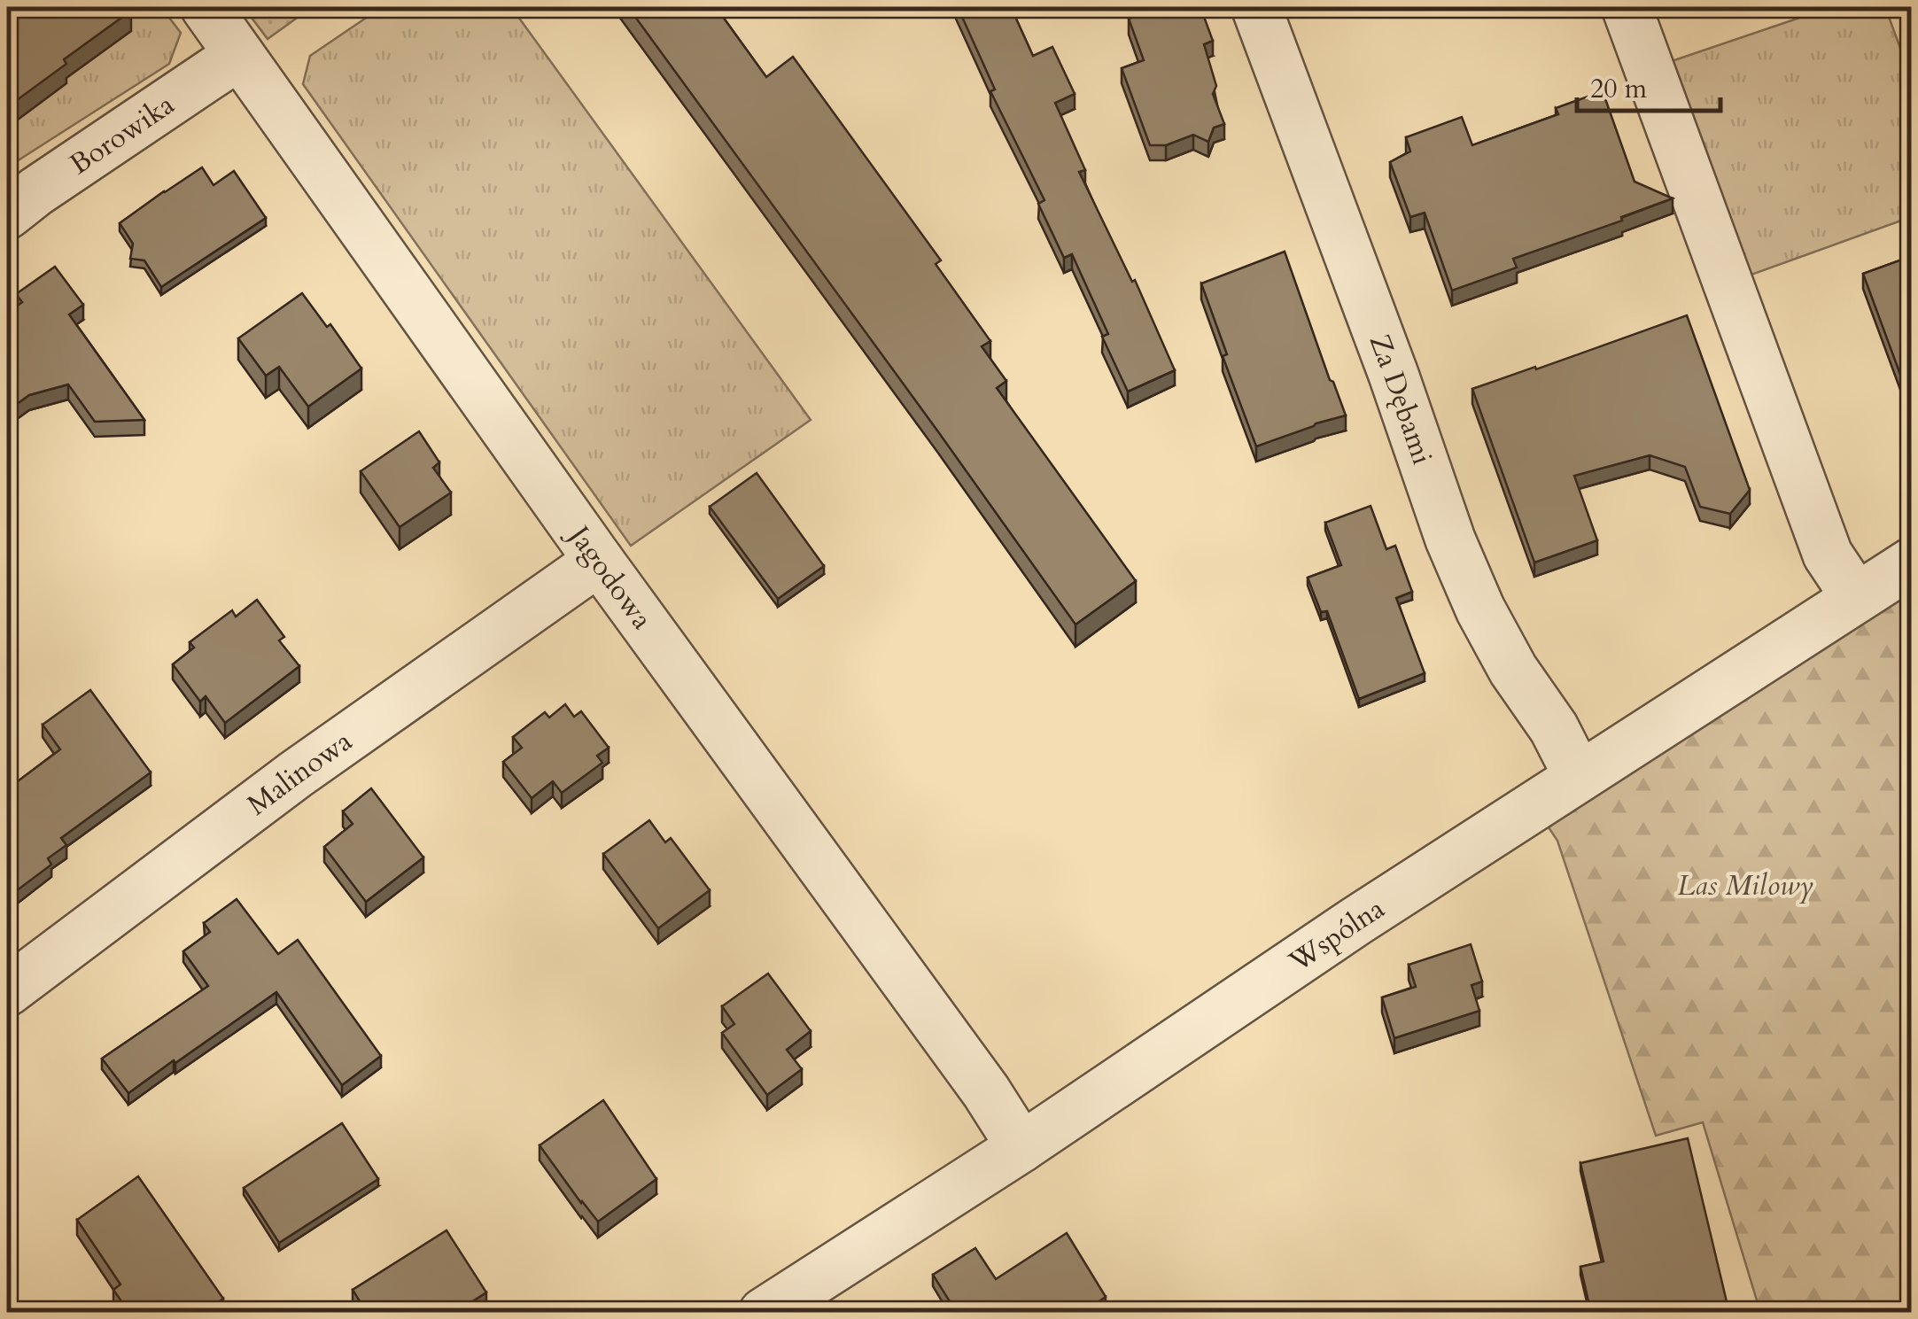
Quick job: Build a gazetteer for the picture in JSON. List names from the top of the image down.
{
  "streets": {
    "street": [
      "Borowika",
      "Za Dębami",
      "Jagodowa",
      "Malinowa",
      "Wspólna"
    ]
  },
  "crossings": [
    ["Borowika", "Jagodowa"],
    ["Za Dębami", "Wspólna"],
    ["Jagodowa", "Malinowa"],
    ["Jagodowa", "Wspólna"]
  ],
  "parks": ["Las Milowy"],
  "scale_bar": "20 m"
}
